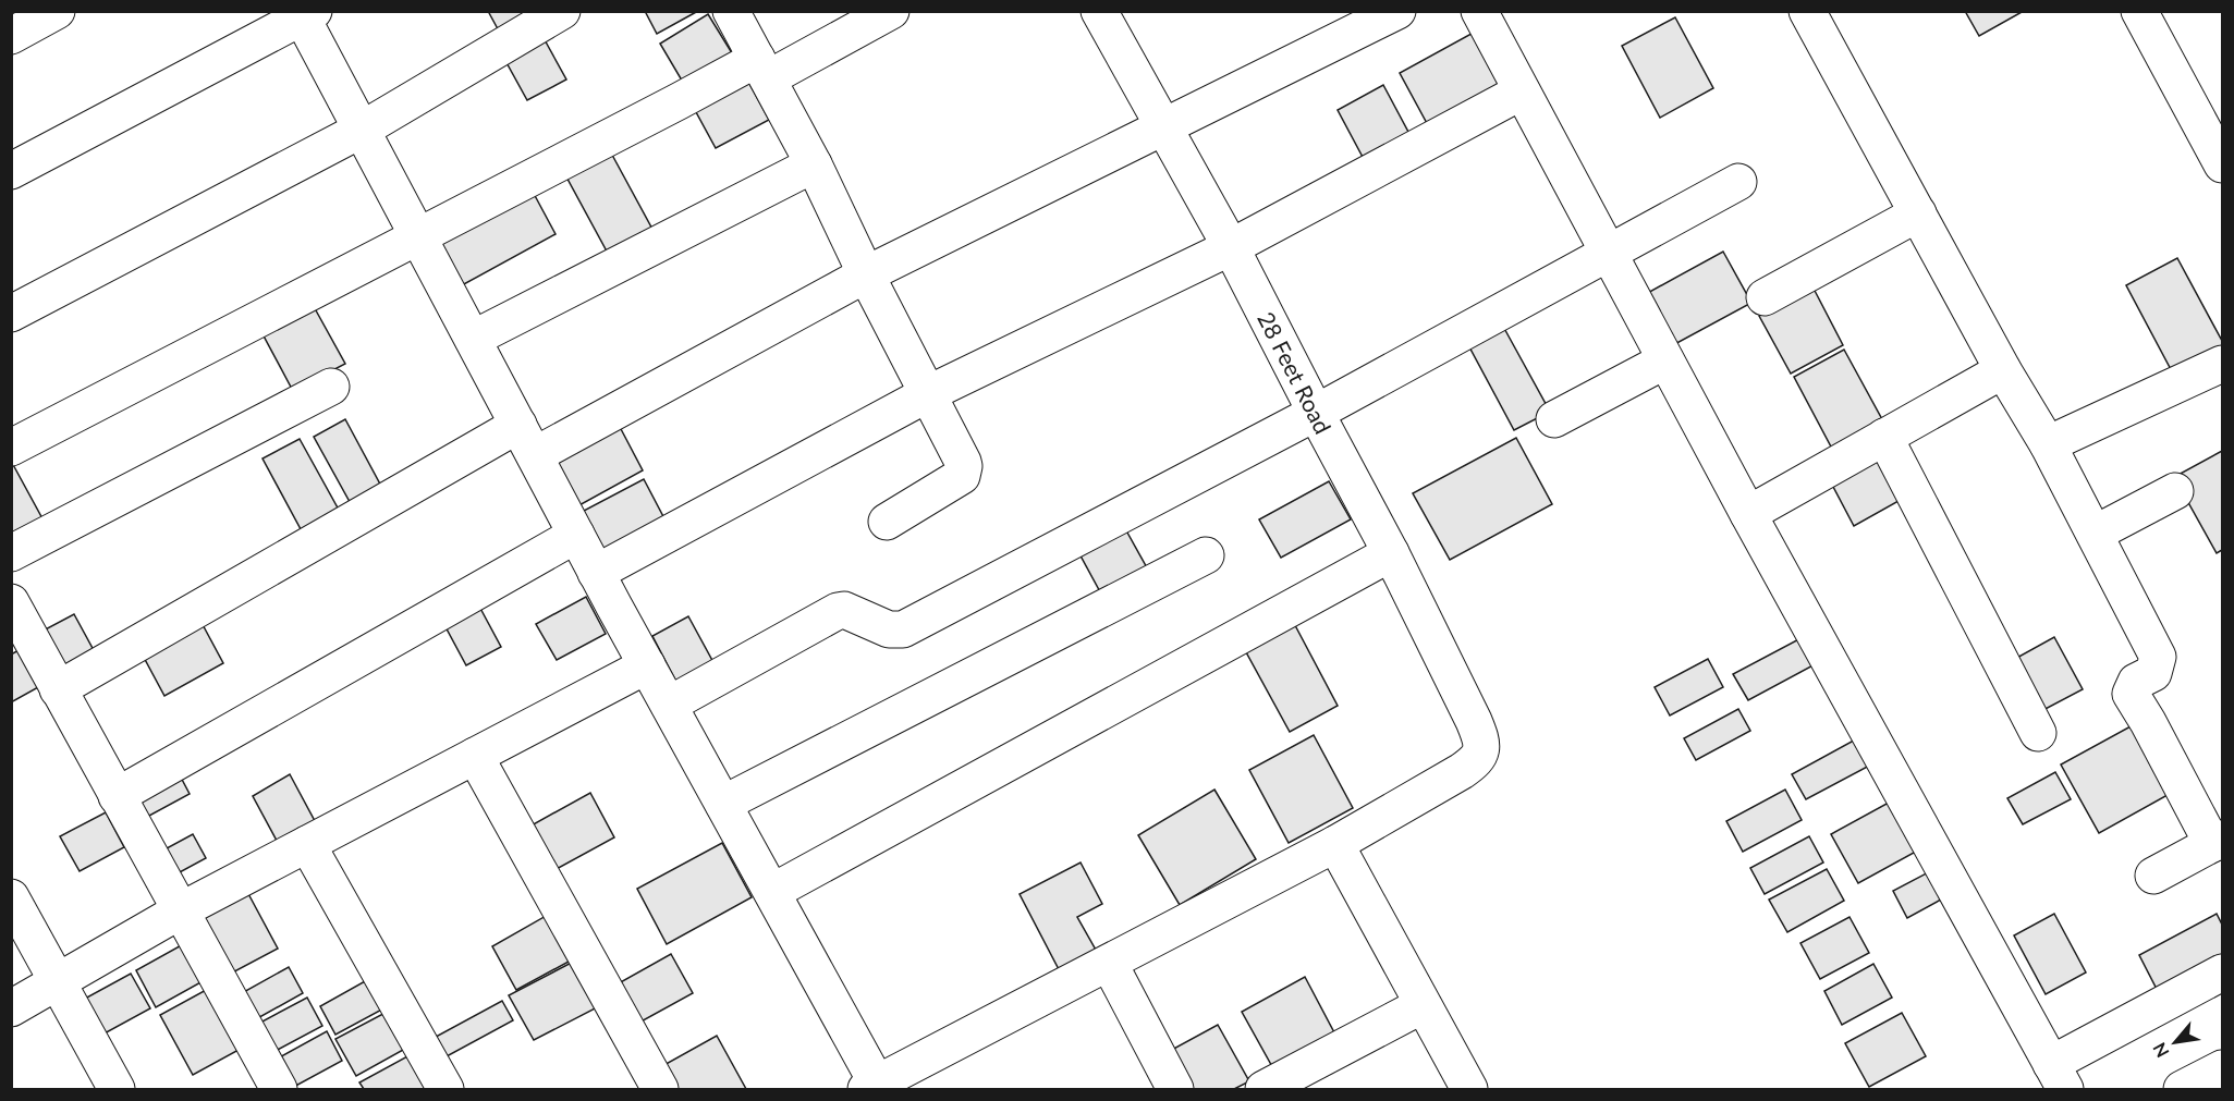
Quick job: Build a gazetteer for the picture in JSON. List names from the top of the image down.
{
  "streets": {
    "street": ["28 Feet Road"]
  },
  "north": "bottom left"
}
